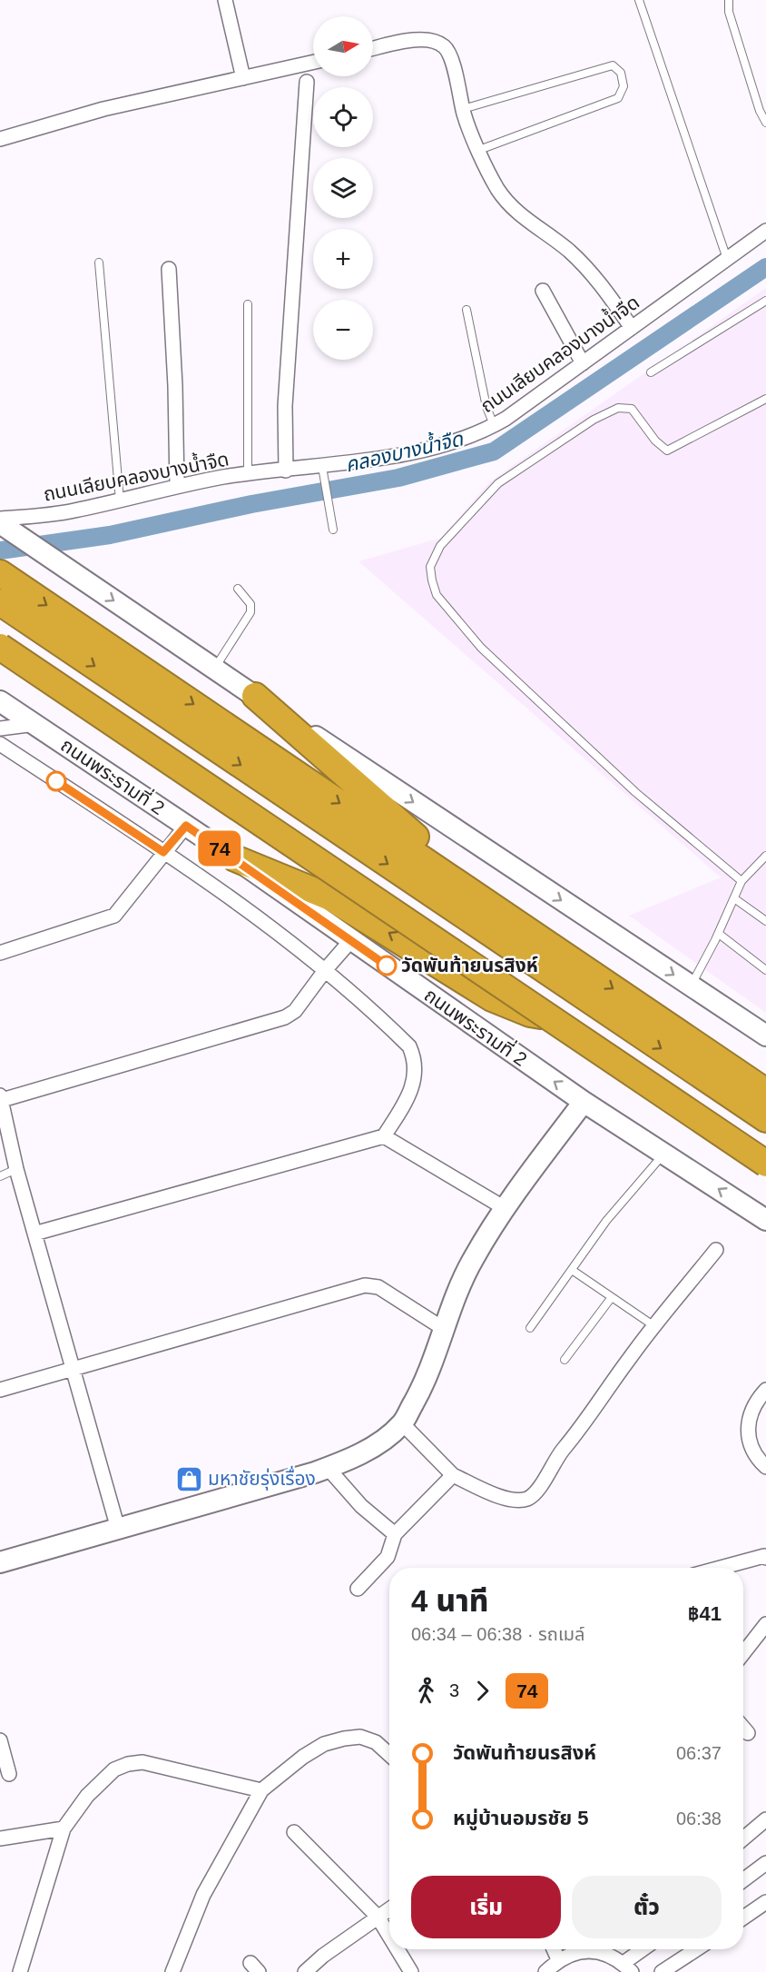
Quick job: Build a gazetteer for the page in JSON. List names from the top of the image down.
{
  "streets": {
    "main road": ["ถนนพระรามที่ 2"],
    "street": ["ถนนเลียบคลองบางน้ำจืด"]
  },
  "water": ["คลองบางน้ำจืด"],
  "places": {
    "other": ["วัดพันท้ายนรสิงห์"],
    "shop": ["มหาชัยรุ่งเรื่อง"]
  },
  "lines": ["bus line 74"],
  "north": "right",
  "page": {
    "on_map": "74",
    "map_buttons": ["+", "−"],
    "heading": ["4 นาที", "06:34 – 06:38 · รถเมล์", "฿41"],
    "legs": ["3", "74"],
    "list": [
      {
        "name": "วัดพันท้ายนรสิงห์",
        "value": "06:37"
      },
      {
        "name": "หมู่บ้านอมรชัย 5",
        "value": "06:38"
      }
    ],
    "buttons": ["เริ่ม", "ตั๋ว"]
  }
}
